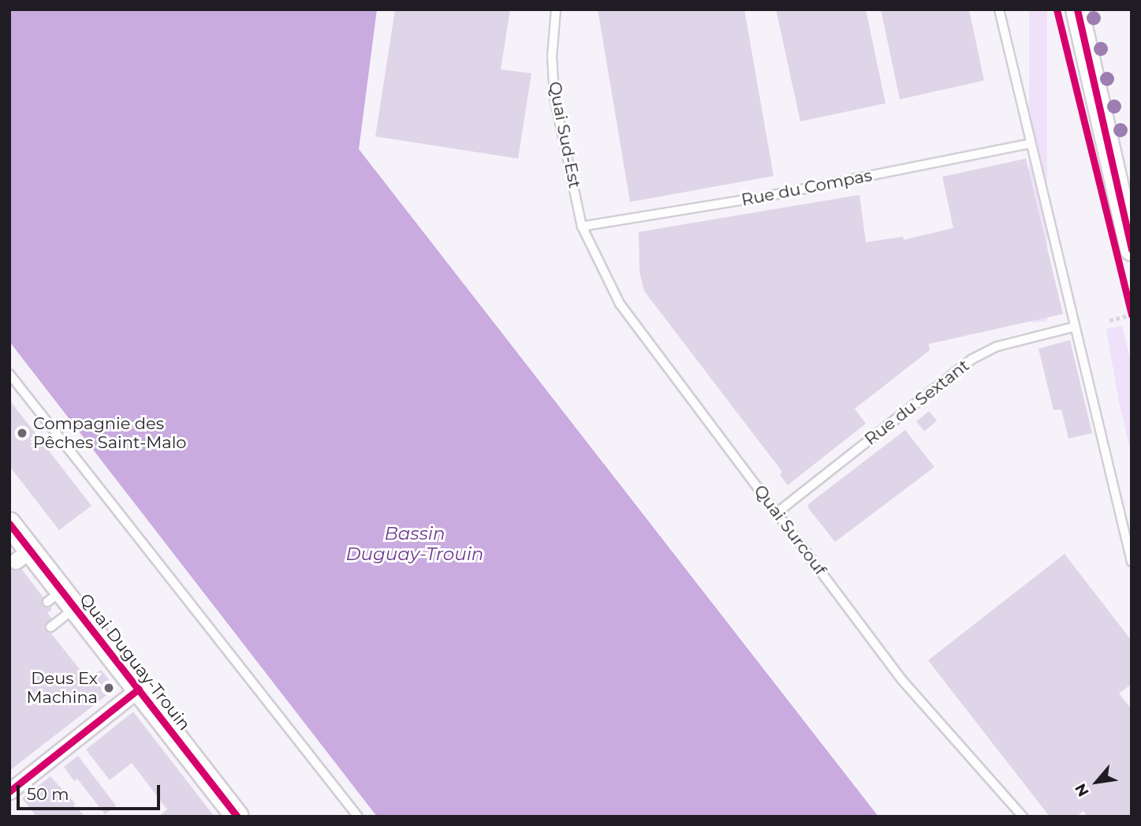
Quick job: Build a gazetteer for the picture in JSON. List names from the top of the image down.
{
  "streets": {
    "main road": ["Quai Duguay-Trouin"],
    "lane": [
      "Quai Sud-Est",
      "Rue du Compas",
      "Rue du Sextant",
      "Quai Surcouf"
    ]
  },
  "crossings": [
    ["Quai Sud-Est", "Rue du Compas"],
    ["Quai Sud-Est", "Quai Surcouf"],
    ["Rue du Compas", "Quai Surcouf"],
    ["Rue du Sextant", "Quai Surcouf"]
  ],
  "water": ["Bassin Duguay-Trouin"],
  "places": ["Compagnie des Pêches Saint-Malo", "Deus Ex Machina"],
  "scale_bar": "50 m",
  "north": "bottom left"
}
